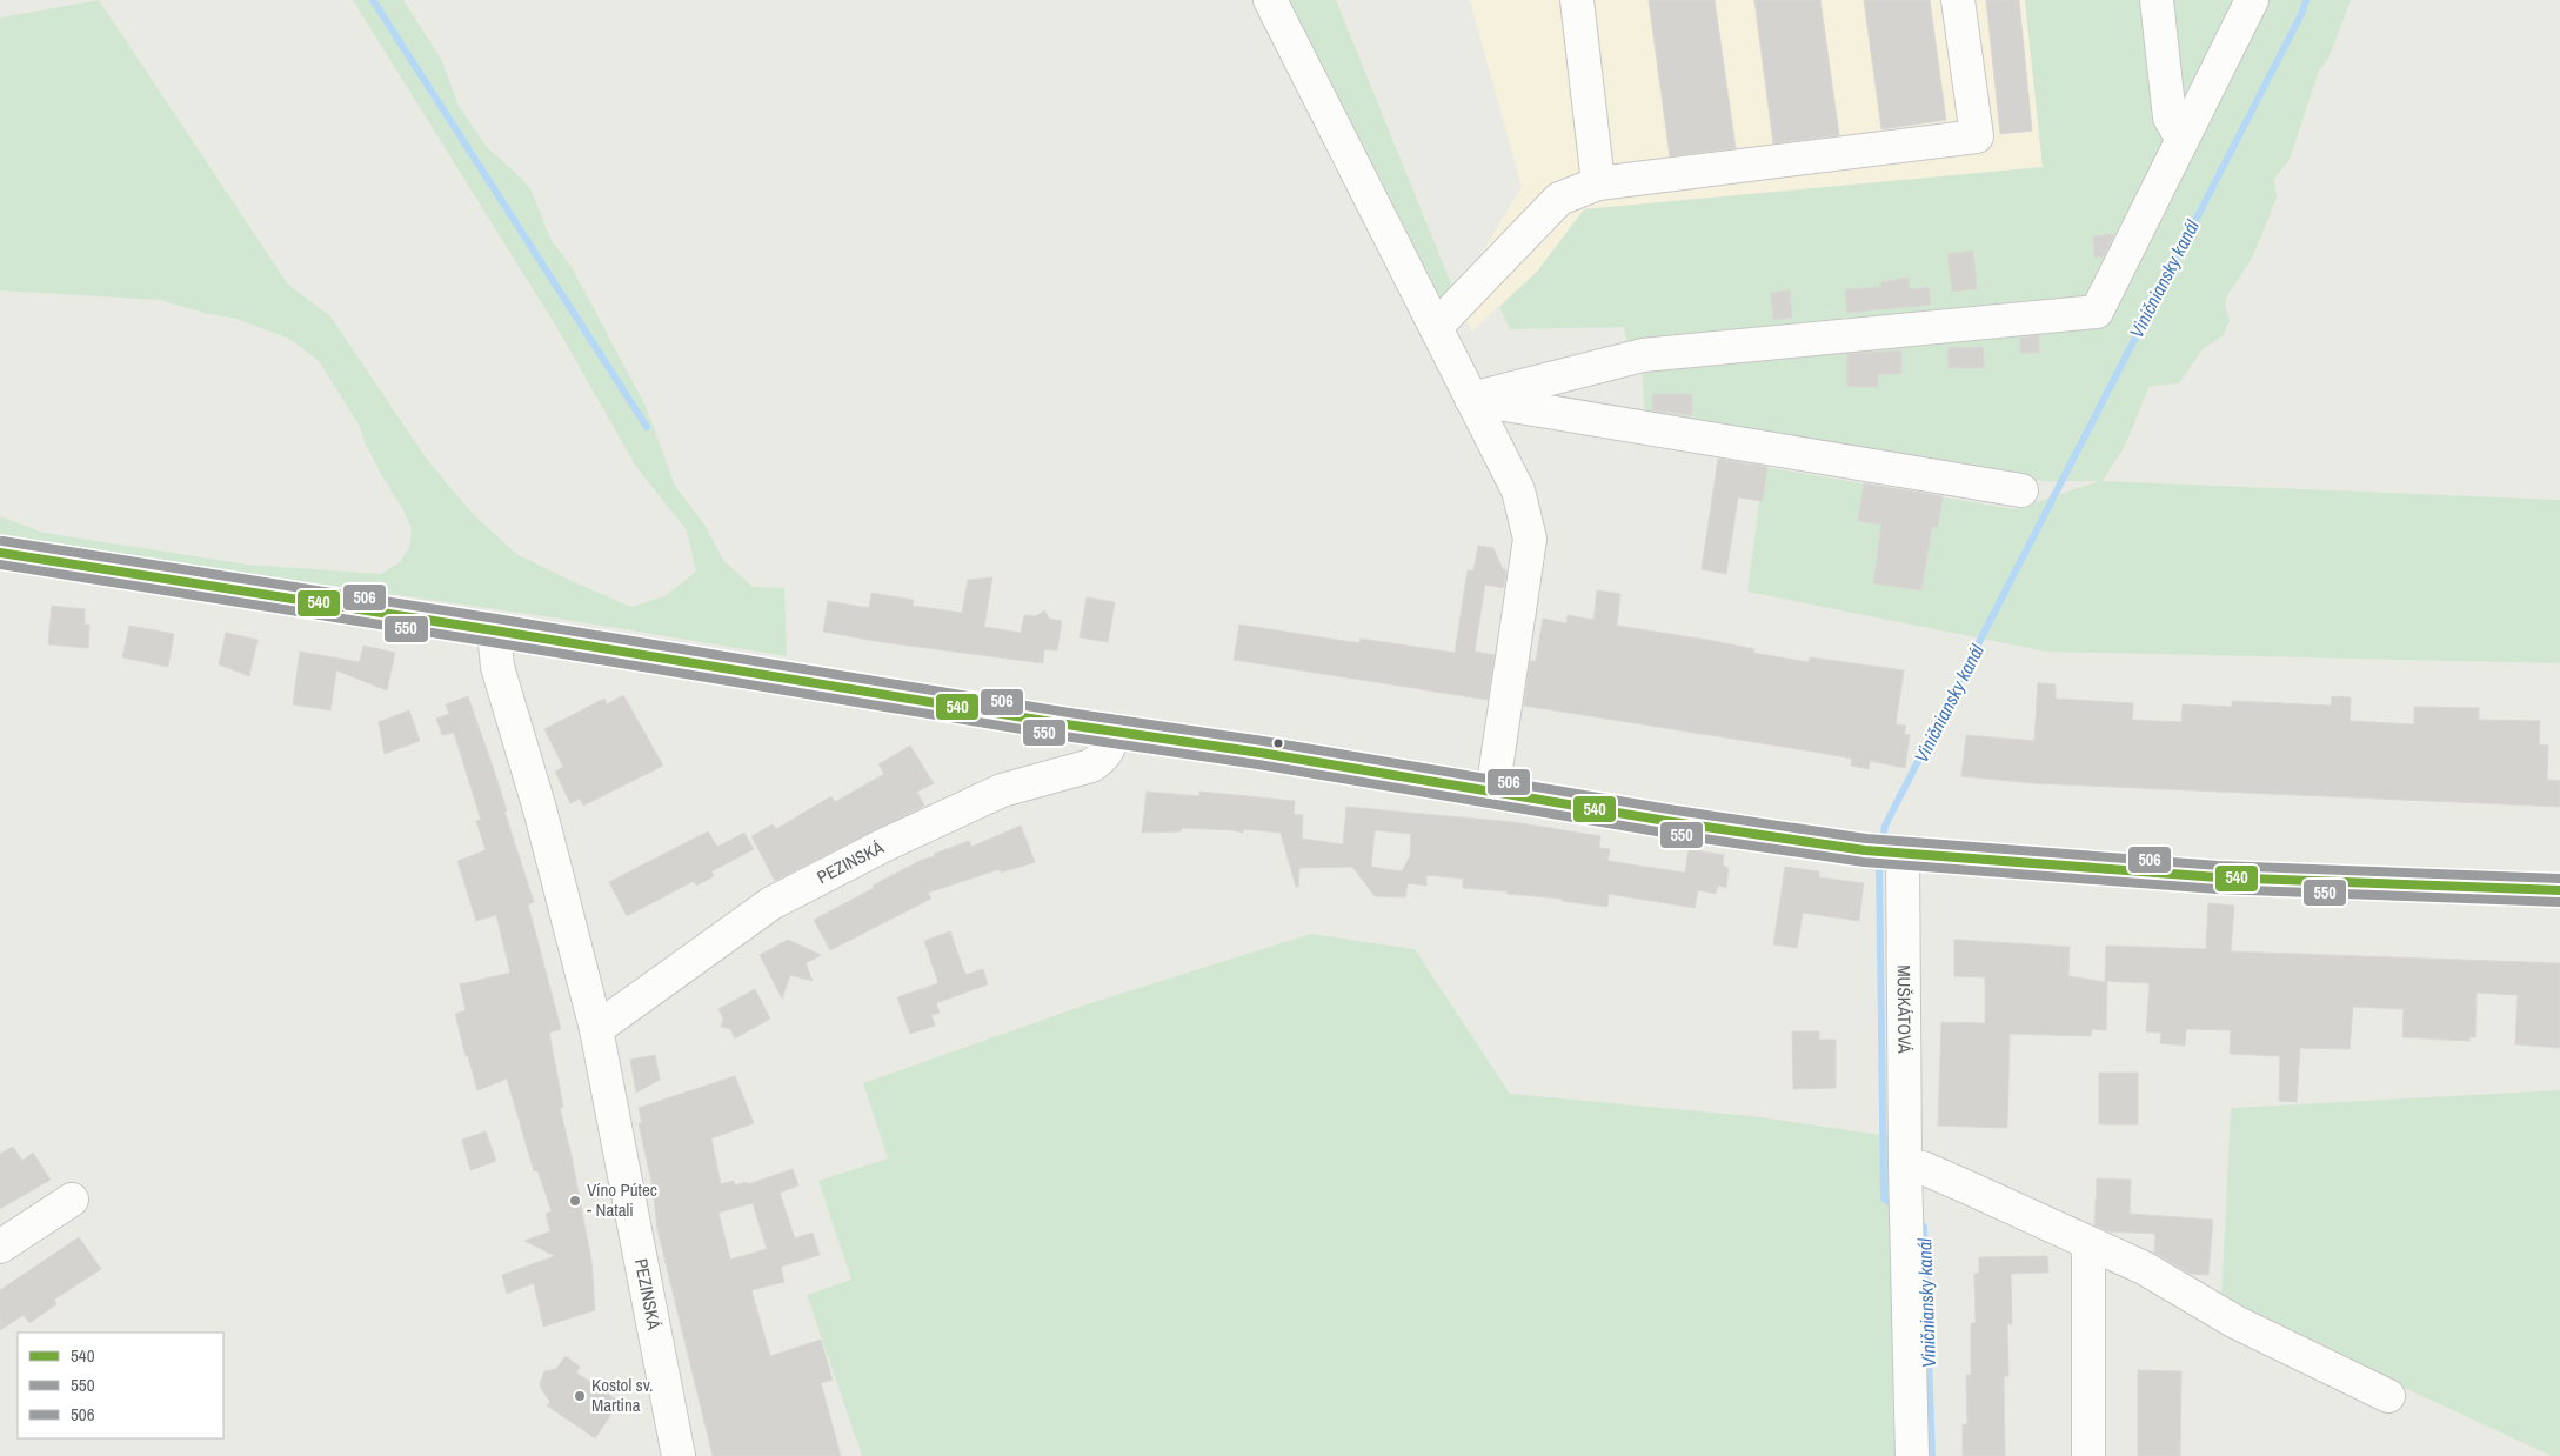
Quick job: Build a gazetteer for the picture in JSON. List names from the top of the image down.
{
  "streets": {
    "street": ["PEZINSKÁ", "MUŠKÁTOVÁ"]
  },
  "water": ["Viničniansky kanál"],
  "places": ["Víno Pútec - Natali", "Kostol sv. Martina"],
  "lines": ["transit line 506", "transit line 540", "transit line 550"],
  "legend": ["540", "550", "506"]
}
